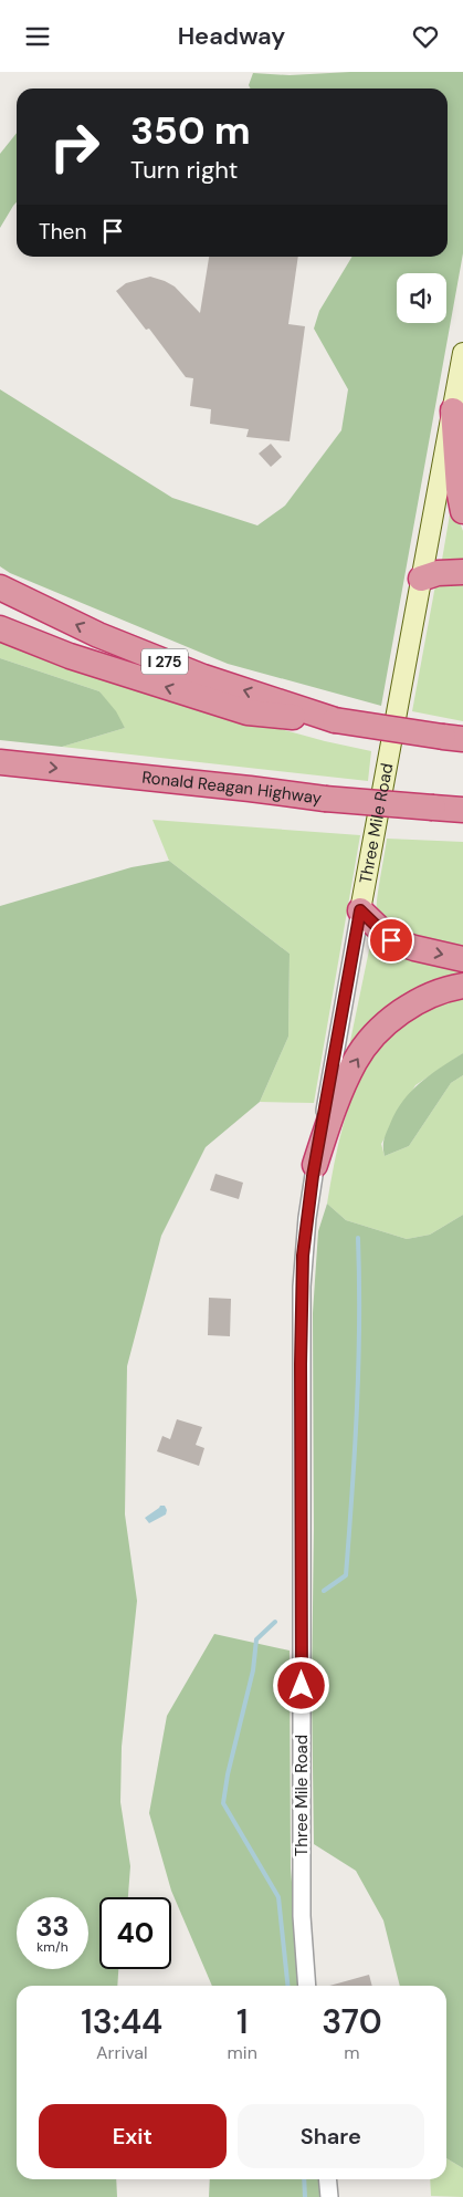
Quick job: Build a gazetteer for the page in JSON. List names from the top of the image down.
{
  "streets": {
    "highway": ["I 275", "Ronald Reagan Highway"],
    "main road": ["Three Mile Road"]
  },
  "page": {
    "header": "Headway",
    "turn": ["350 m", "Turn right"],
    "then": "Then",
    "speed": "33 km/h",
    "limit": "40",
    "eta": [
      "13:44",
      "Arrival",
      "1",
      "min",
      "370",
      "m"
    ],
    "buttons": ["Exit", "Share"]
  }
}
